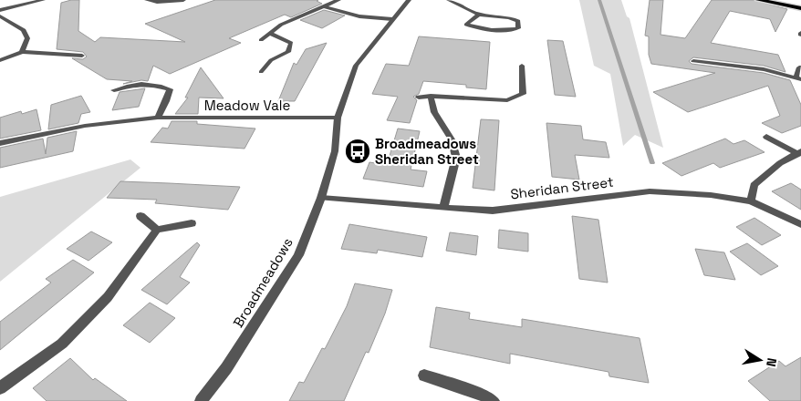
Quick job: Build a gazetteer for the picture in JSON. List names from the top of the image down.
{
  "streets": {
    "street": ["Meadow Vale", "Sheridan Street", "Broadmeadows"]
  },
  "crossings": [
    ["Meadow Vale", "Broadmeadows"],
    ["Sheridan Street", "Broadmeadows"]
  ],
  "places": {
    "bus stop": ["Broadmeadows Sheridan Street"]
  },
  "north": "right"
}
